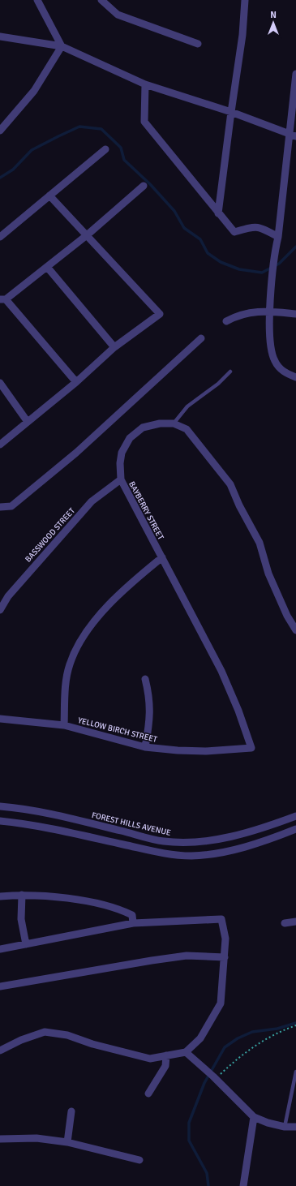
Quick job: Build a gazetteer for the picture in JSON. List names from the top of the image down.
{
  "streets": {
    "street": [
      "BAYBERRY STREET",
      "BASSWOOD STREET",
      "YELLOW BIRCH STREET",
      "FOREST HILLS AVENUE"
    ]
  },
  "crossings": [
    ["BAYBERRY STREET", "BASSWOOD STREET"],
    ["BAYBERRY STREET", "YELLOW BIRCH STREET"]
  ],
  "north": "top"
}
